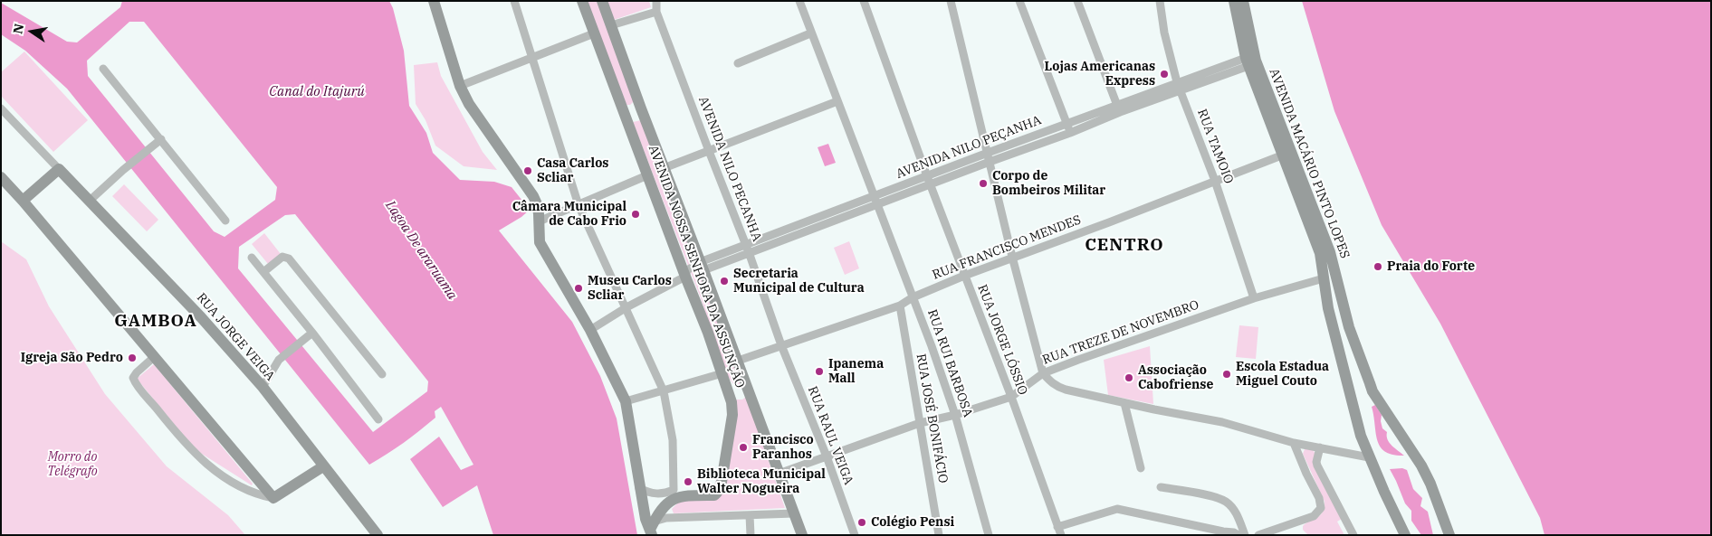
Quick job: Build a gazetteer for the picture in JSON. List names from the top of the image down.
{
  "streets": {
    "main road": ["AVENIDA MACÁRIO PINTO LOPES", "AVENIDA NOSSA SENHORA DA ASSUNÇÃO", "RUA JORGE VEIGA"],
    "street": [
      "RUA TAMOIO",
      "AVENIDA NILO PEÇANHA",
      "AVENIDA NILO PECANHA",
      "RUA FRANCISCO MENDES",
      "RUA TREZE DE NOVEMBRO",
      "RUA JORGE LÓSSIO",
      "RUA RUI BARBOSA",
      "RUA JOSÉ BONIFÁCIO",
      "RUA RAUL VEIGA"
    ]
  },
  "crossings": [
    ["RUA TAMOIO", "AVENIDA NILO PEÇANHA"],
    ["RUA TAMOIO", "RUA FRANCISCO MENDES"],
    ["RUA TAMOIO", "RUA TREZE DE NOVEMBRO"],
    ["AVENIDA NILO PEÇANHA", "AVENIDA MACÁRIO PINTO LOPES"],
    ["AVENIDA NILO PEÇANHA", "AVENIDA NILO PECANHA"],
    ["AVENIDA NILO PEÇANHA", "AVENIDA NOSSA SENHORA DA ASSUNÇÃO"],
    ["AVENIDA NILO PEÇANHA", "RUA JORGE LÓSSIO"],
    ["AVENIDA NILO PEÇANHA", "RUA RUI BARBOSA"],
    ["AVENIDA MACÁRIO PINTO LOPES", "RUA FRANCISCO MENDES"],
    ["AVENIDA MACÁRIO PINTO LOPES", "RUA TREZE DE NOVEMBRO"],
    ["AVENIDA NILO PECANHA", "RUA FRANCISCO MENDES"],
    ["AVENIDA NILO PECANHA", "RUA RAUL VEIGA"],
    ["RUA FRANCISCO MENDES", "AVENIDA NOSSA SENHORA DA ASSUNÇÃO"],
    ["RUA FRANCISCO MENDES", "RUA JORGE LÓSSIO"],
    ["RUA FRANCISCO MENDES", "RUA RUI BARBOSA"],
    ["RUA FRANCISCO MENDES", "RUA JOSÉ BONIFÁCIO"],
    ["RUA FRANCISCO MENDES", "RUA RAUL VEIGA"],
    ["AVENIDA NOSSA SENHORA DA ASSUNÇÃO", "RUA TREZE DE NOVEMBRO"],
    ["RUA TREZE DE NOVEMBRO", "RUA JORGE LÓSSIO"],
    ["RUA TREZE DE NOVEMBRO", "RUA RUI BARBOSA"],
    ["RUA TREZE DE NOVEMBRO", "RUA JOSÉ BONIFÁCIO"],
    ["RUA TREZE DE NOVEMBRO", "RUA RAUL VEIGA"]
  ],
  "districts": ["CENTRO", "GAMBOA"],
  "water": ["Canal do Itajurú", "Lagoa De araruama"],
  "parks": ["Morro do Telégrafo"],
  "places": [
    "Lojas Americanas Express",
    "Casa Carlos Scliar",
    "Corpo de Bombeiros Militar",
    "Câmara Municipal de Cabo Frio",
    "Praia do Forte",
    "Secretaria Municipal de Cultura",
    "Museu Carlos Scliar",
    "Igreja São Pedro",
    "Ipanema Mall",
    "Escola Estadua Miguel Couto",
    "Associação Cabofriense",
    "Francisco Paranhos",
    "Biblioteca Municipal Walter Nogueira",
    "Colégio Pensi"
  ],
  "north": "left"
}
